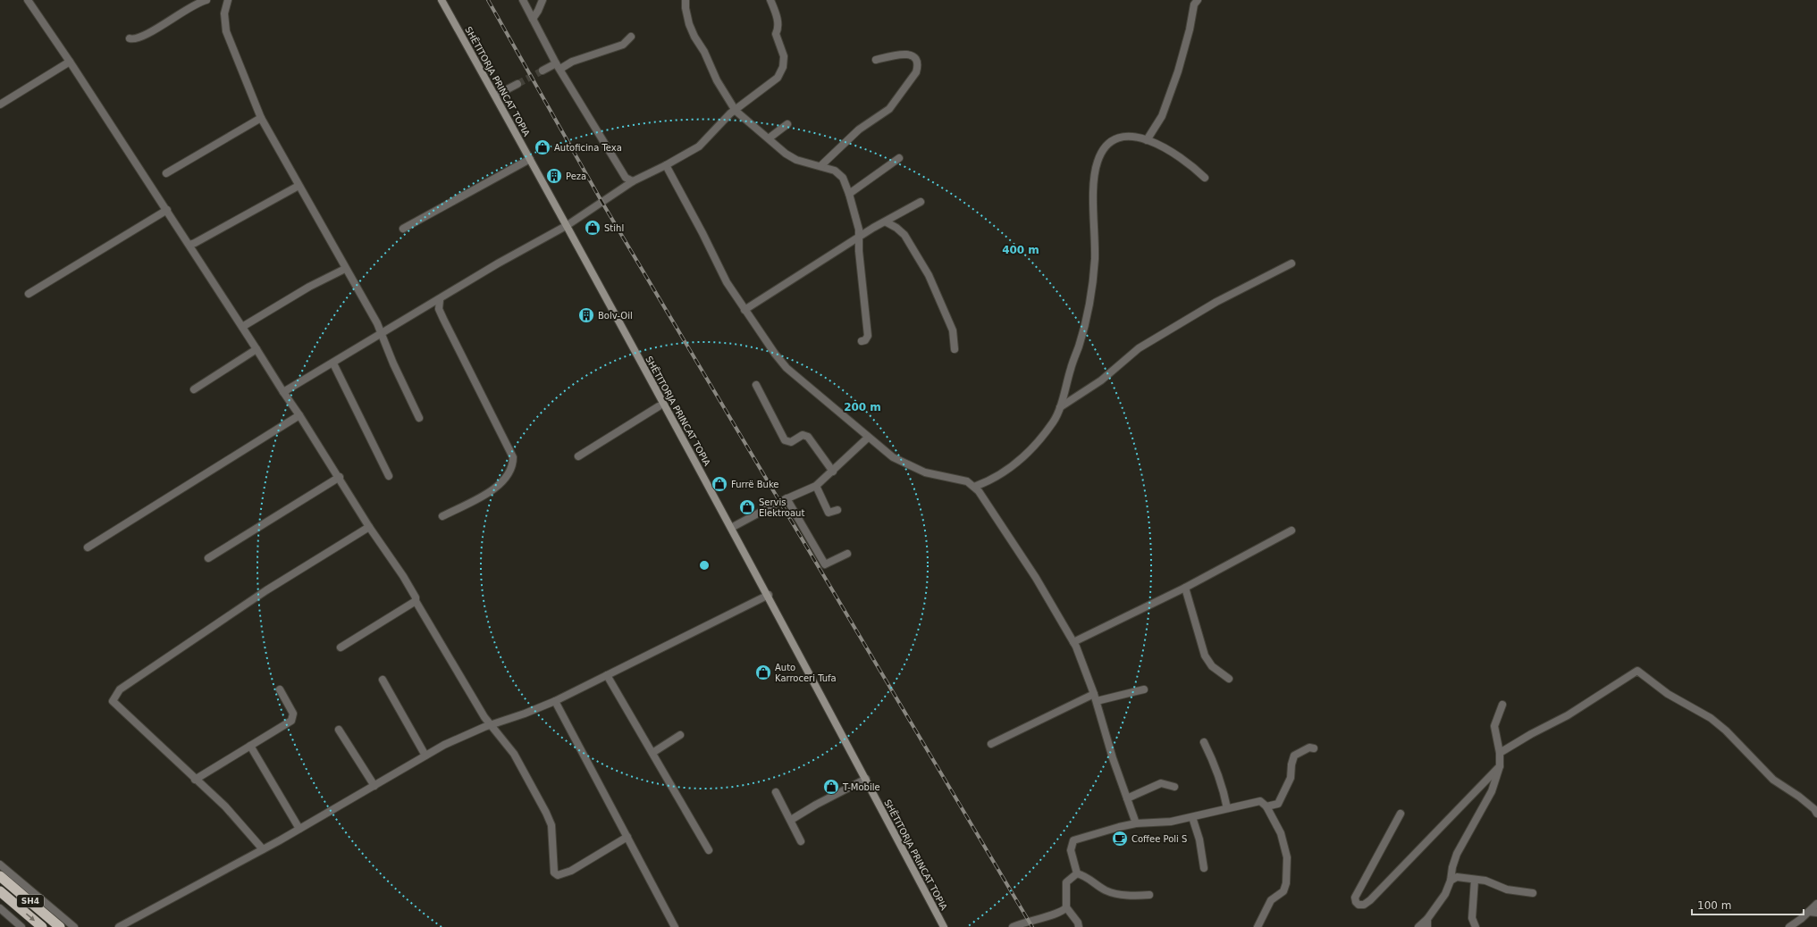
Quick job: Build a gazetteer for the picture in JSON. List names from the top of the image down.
{
  "streets": {
    "highway": ["SH4"],
    "main road": ["SHËTITORJA PRINCAT TOPIA"]
  },
  "places": {
    "shop": [
      "Autoficina Texa",
      "Stihl",
      "Furrë Buke",
      "Servis Elektroaut",
      "Auto Karroceri Tufa",
      "T-Mobile"
    ],
    "building": ["Peza", "Bolv-Oil"],
    "cafe": ["Coffee Poli S"]
  },
  "scale_bar": "100 m",
  "rings": ["400 m", "200 m"]
}
